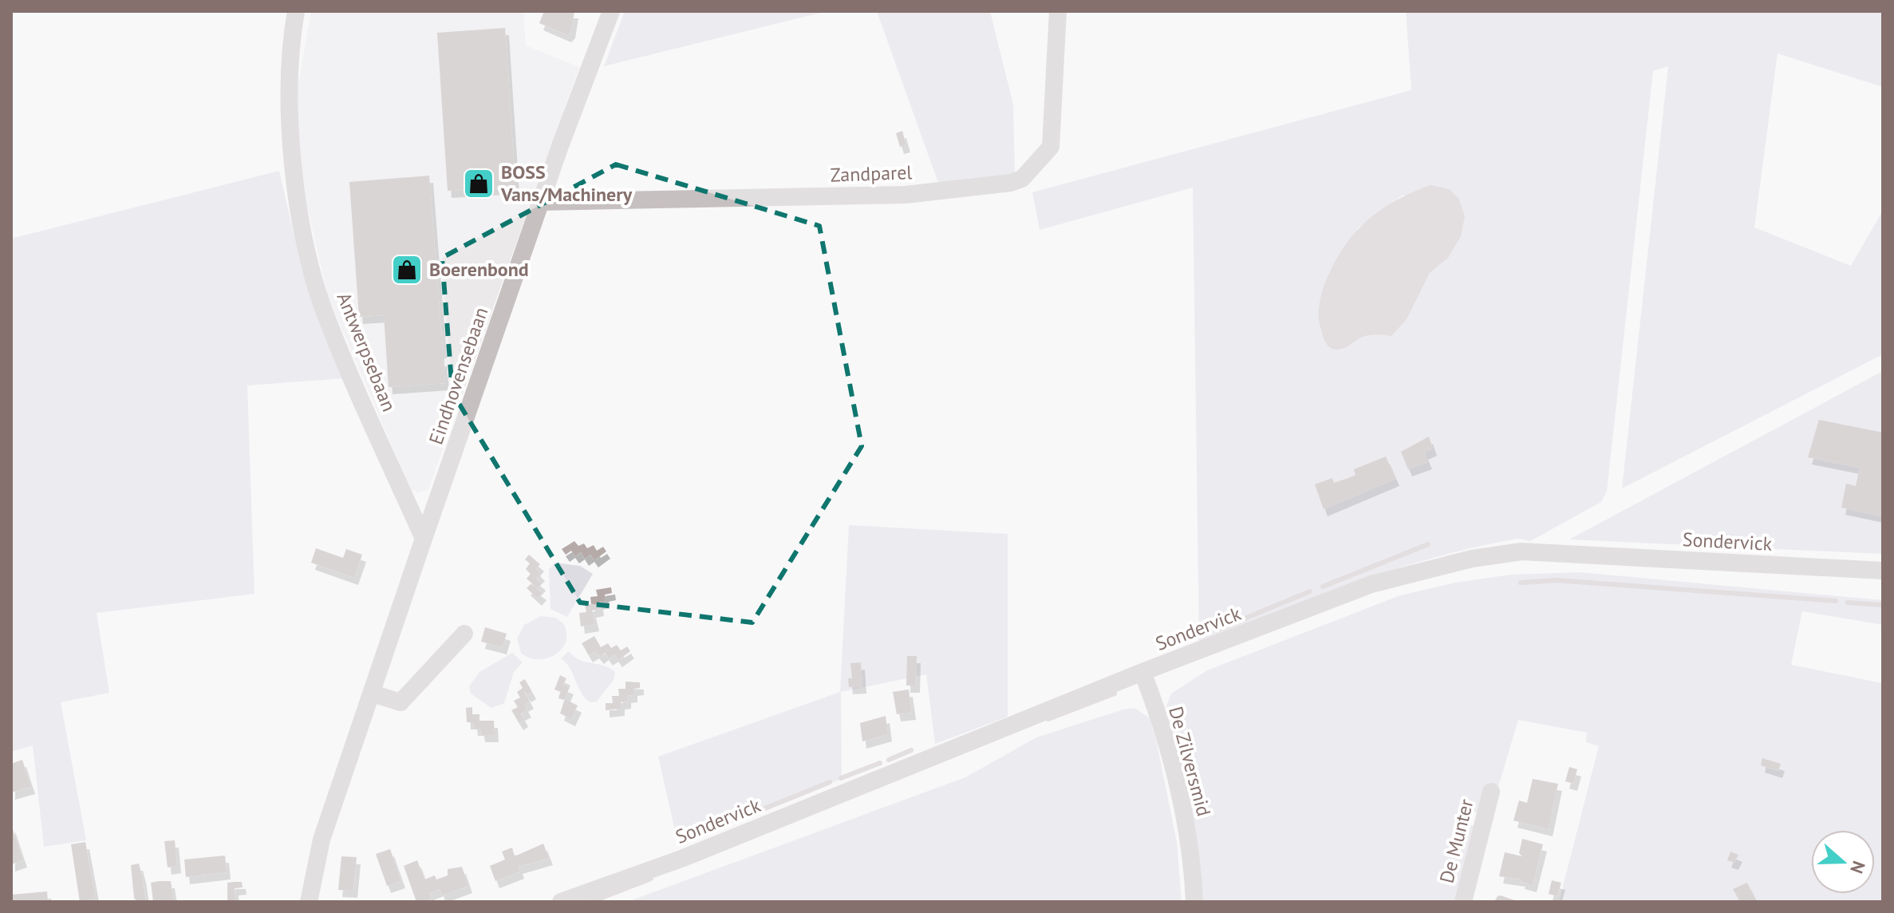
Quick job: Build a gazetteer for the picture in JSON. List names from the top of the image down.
{
  "streets": {
    "street": [
      "Zandparel",
      "Antwerpsebaan",
      "Eindhovensebaan",
      "Sondervick",
      "De Zilversmid",
      "De Munter"
    ]
  },
  "crossings": [
    ["Zandparel", "Eindhovensebaan"],
    ["Antwerpsebaan", "Eindhovensebaan"],
    ["Sondervick", "De Zilversmid"]
  ],
  "places": {
    "shop": ["BOSS Vans/Machinery", "Boerenbond"]
  },
  "north": "right"
}
